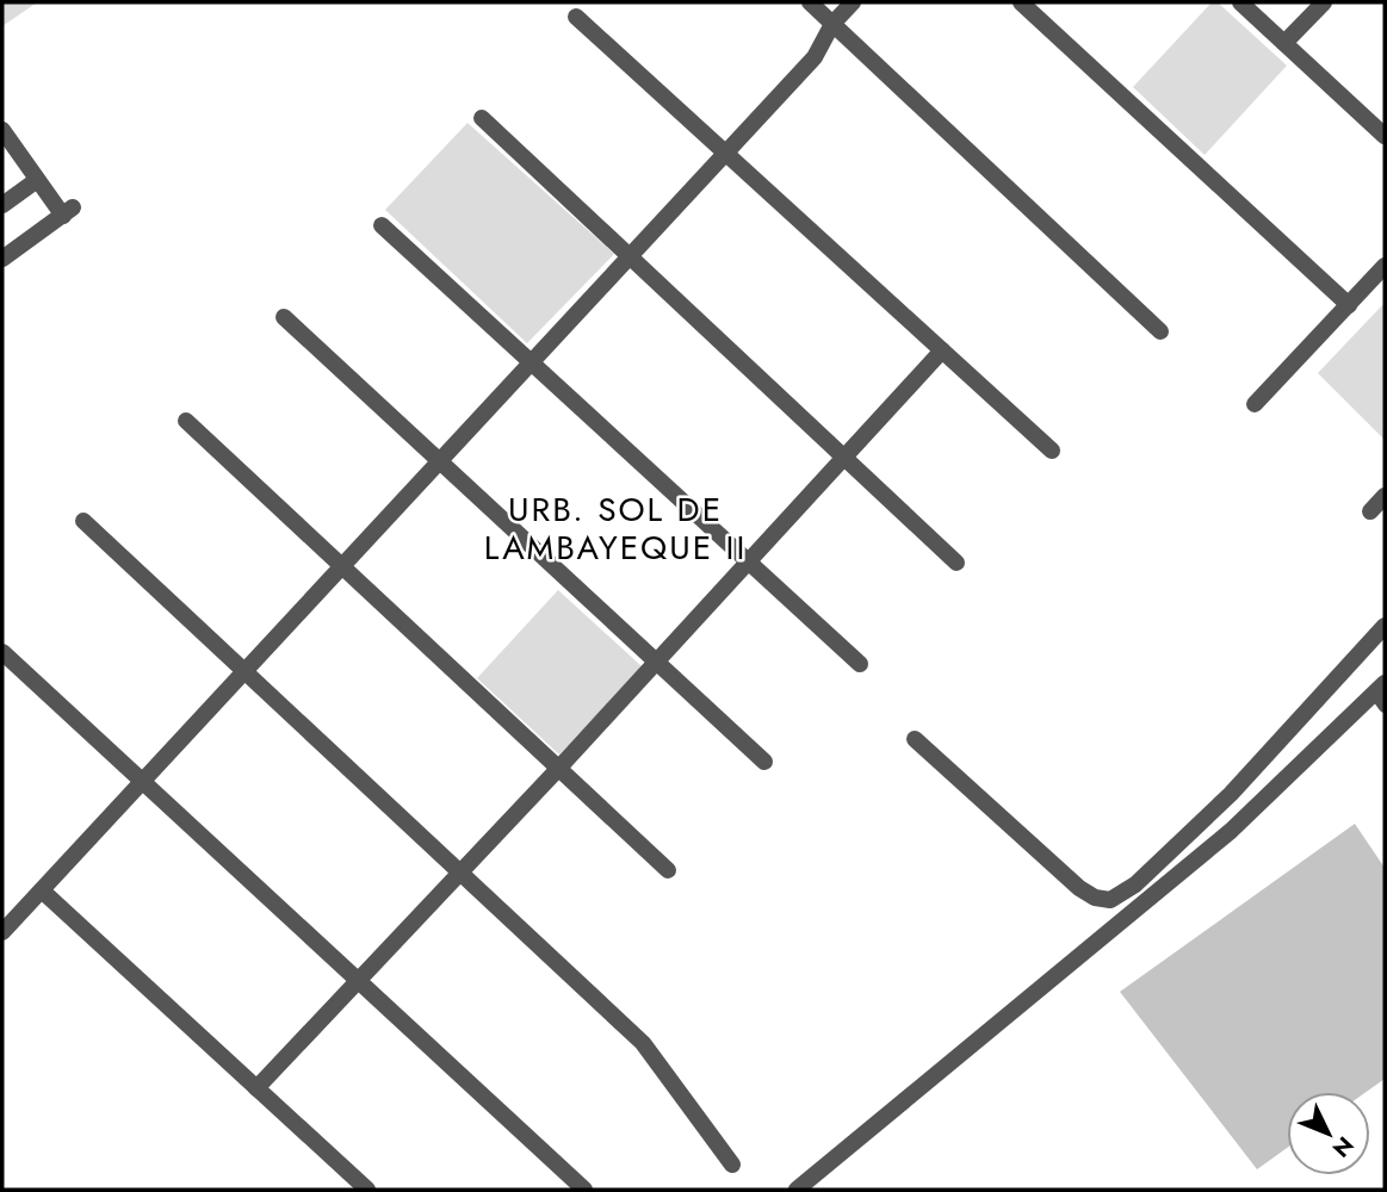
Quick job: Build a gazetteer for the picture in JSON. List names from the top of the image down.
{
  "districts": ["URB. SOL DE LAMBAYEQUE II"],
  "north": "bottom right"
}
